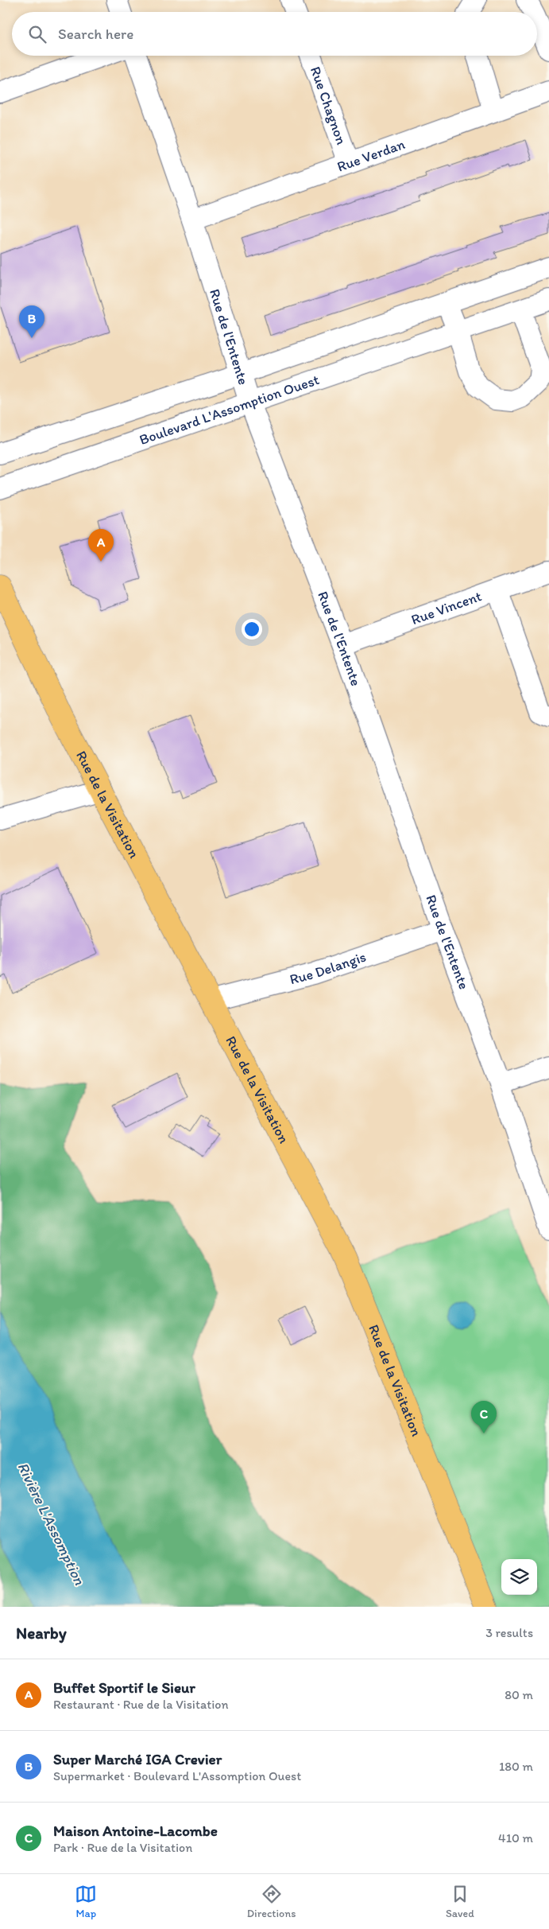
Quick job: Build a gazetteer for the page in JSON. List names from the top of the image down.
{
  "streets": {
    "main road": ["Rue de la Visitation"],
    "street": [
      "Rue Chagnon",
      "Rue Verdan",
      "Rue de l'Entente",
      "Boulevard L'Assomption Ouest",
      "Rue Vincent",
      "Rue Delangis"
    ]
  },
  "crossings": [
    ["Rue Chagnon", "Rue Verdan"],
    ["Rue Verdan", "Rue de l'Entente"],
    ["Rue de l'Entente", "Boulevard L'Assomption Ouest"],
    ["Rue de l'Entente", "Rue Vincent"],
    ["Rue de l'Entente", "Rue Delangis"],
    ["Rue de la Visitation", "Rue Delangis"]
  ],
  "water": ["Rivière L'Assomption"],
  "page": {
    "search": "Search here",
    "pins": ["B", "A", "C"],
    "heading": ["Nearby", "3 results"],
    "list": [
      {
        "mark": "A",
        "name": "Buffet Sportif le Sieur",
        "note": "Restaurant · Rue de la Visitation",
        "value": "80 m"
      },
      {
        "mark": "B",
        "name": "Super Marché IGA Crevier",
        "note": "Supermarket · Boulevard L'Assomption Ouest",
        "value": "180 m"
      },
      {
        "mark": "C",
        "name": "Maison Antoine-Lacombe",
        "note": "Park · Rue de la Visitation",
        "value": "410 m"
      }
    ],
    "nav": ["Map", "Directions", "Saved"]
  }
}
